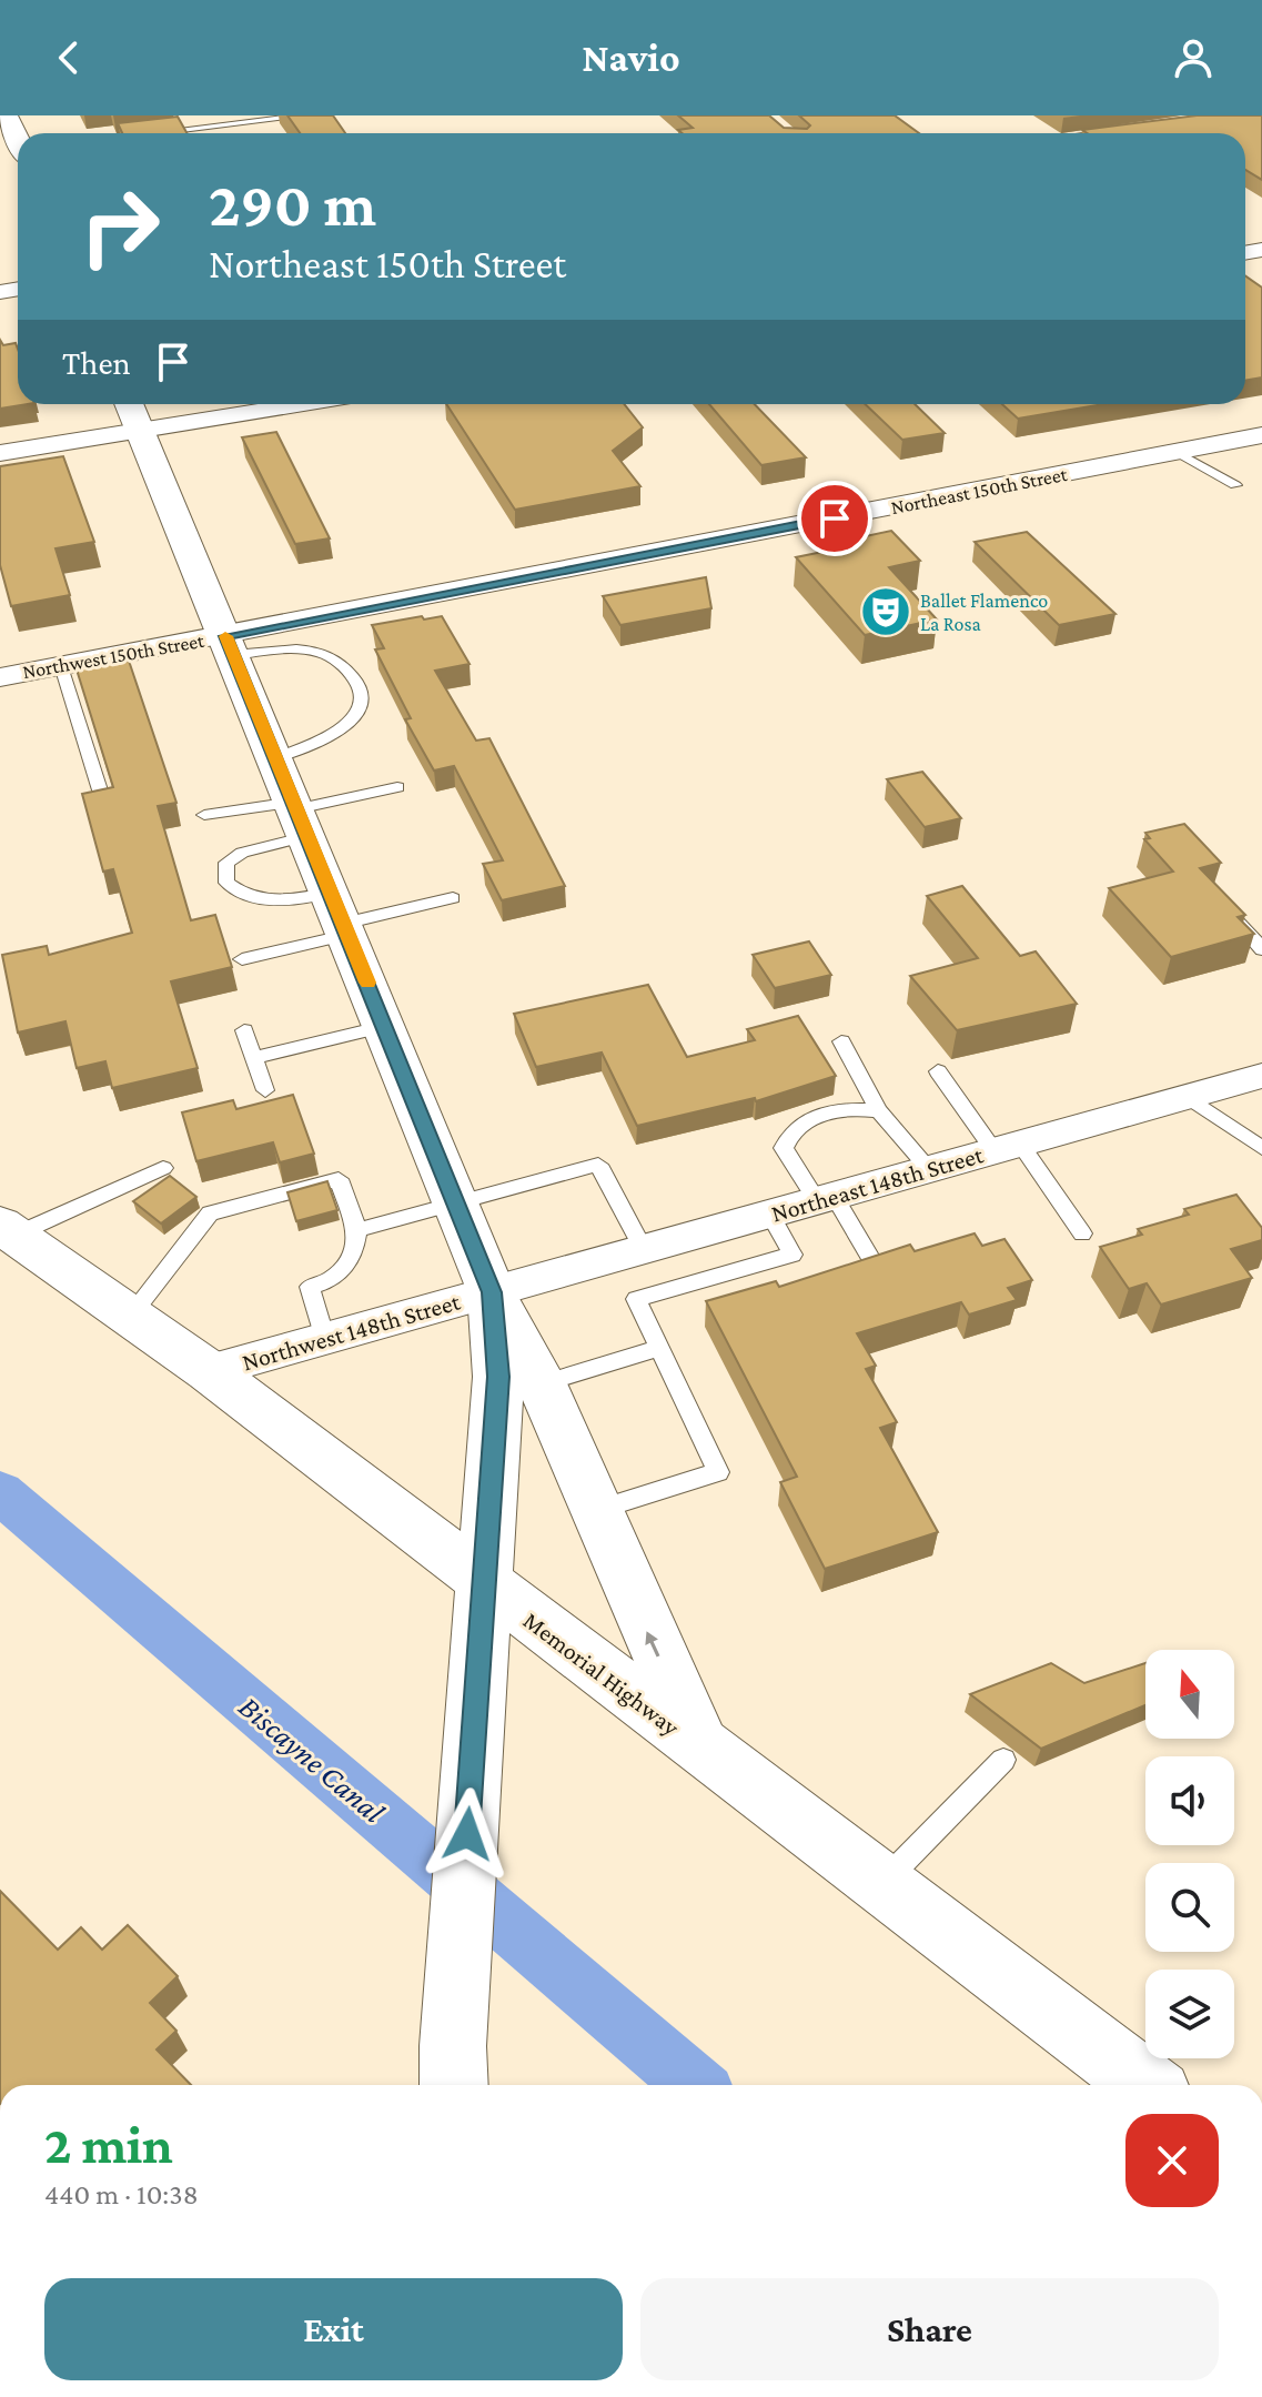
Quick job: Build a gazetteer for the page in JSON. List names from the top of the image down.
{
  "streets": {
    "street": [
      "Northeast 150th Street",
      "Northwest 150th Street",
      "Northeast 148th Street",
      "Northwest 148th Street",
      "Memorial Highway"
    ]
  },
  "crossings": [
    ["Northeast 150th Street", "Northwest 150th Street"],
    ["Northeast 148th Street", "Northwest 148th Street"],
    ["Northwest 148th Street", "Memorial Highway"]
  ],
  "water": ["Biscayne Canal"],
  "places": {
    "theatre": ["Ballet Flamenco La Rosa"]
  },
  "north": "top",
  "page": {
    "header": "Navio",
    "turn": ["290 m", "Northeast 150th Street"],
    "then": "Then",
    "heading": ["2 min", "440 m · 10:38"],
    "buttons": ["Exit", "Share"]
  }
}
